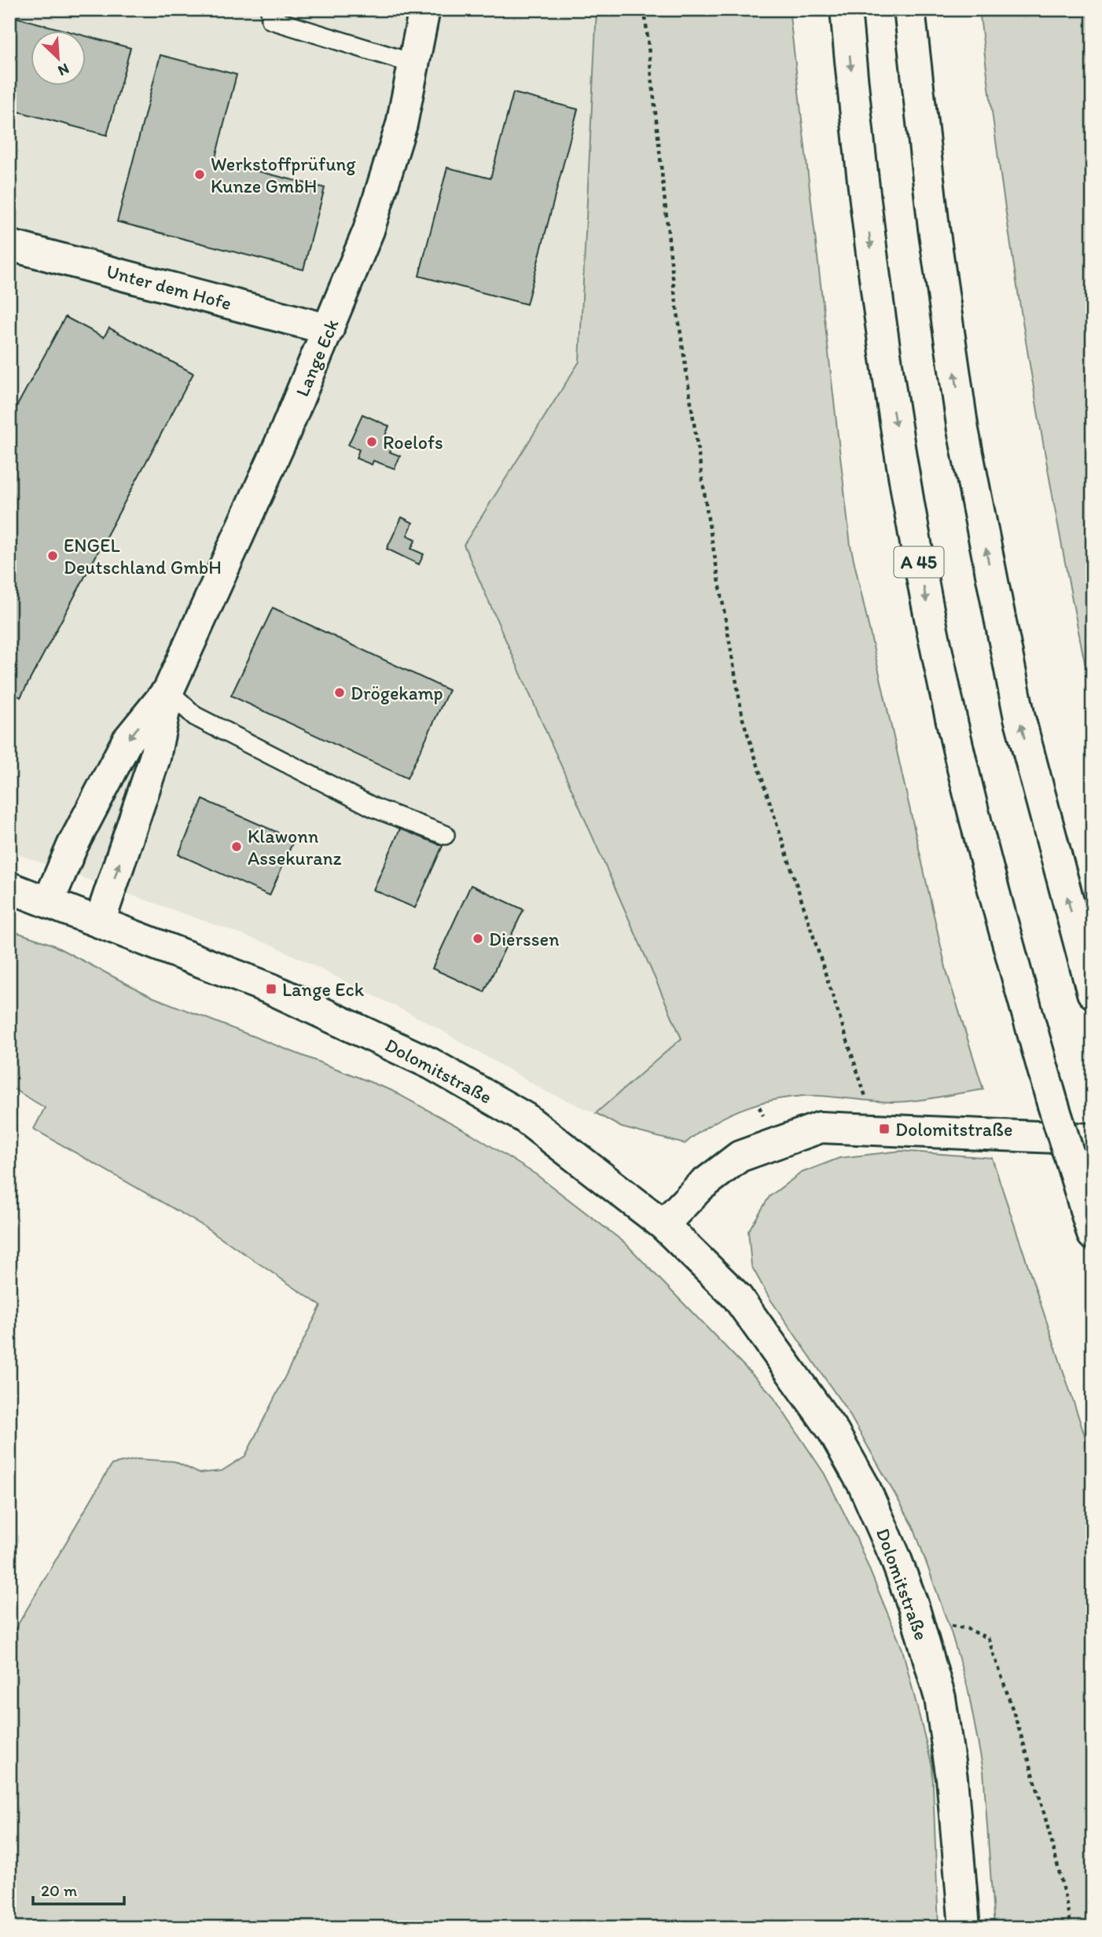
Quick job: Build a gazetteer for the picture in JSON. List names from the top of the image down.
{
  "streets": {
    "main road": [
      "Unter dem Hofe",
      "Lange Eck",
      "A 45",
      "Dolomitstraße"
    ]
  },
  "crossings": [
    ["Unter dem Hofe", "Lange Eck"],
    ["Lange Eck", "Dolomitstraße"]
  ],
  "places": {
    "other": [
      "Werkstoffprüfung Kunze GmbH",
      "Roelofs",
      "ENGEL Deutschland GmbH",
      "Drögekamp",
      "Klawonn Assekuranz",
      "Dierssen"
    ],
    "transit": ["Lange Eck", "Dolomitstraße"]
  },
  "scale_bar": "20 m",
  "north": "bottom right"
}
